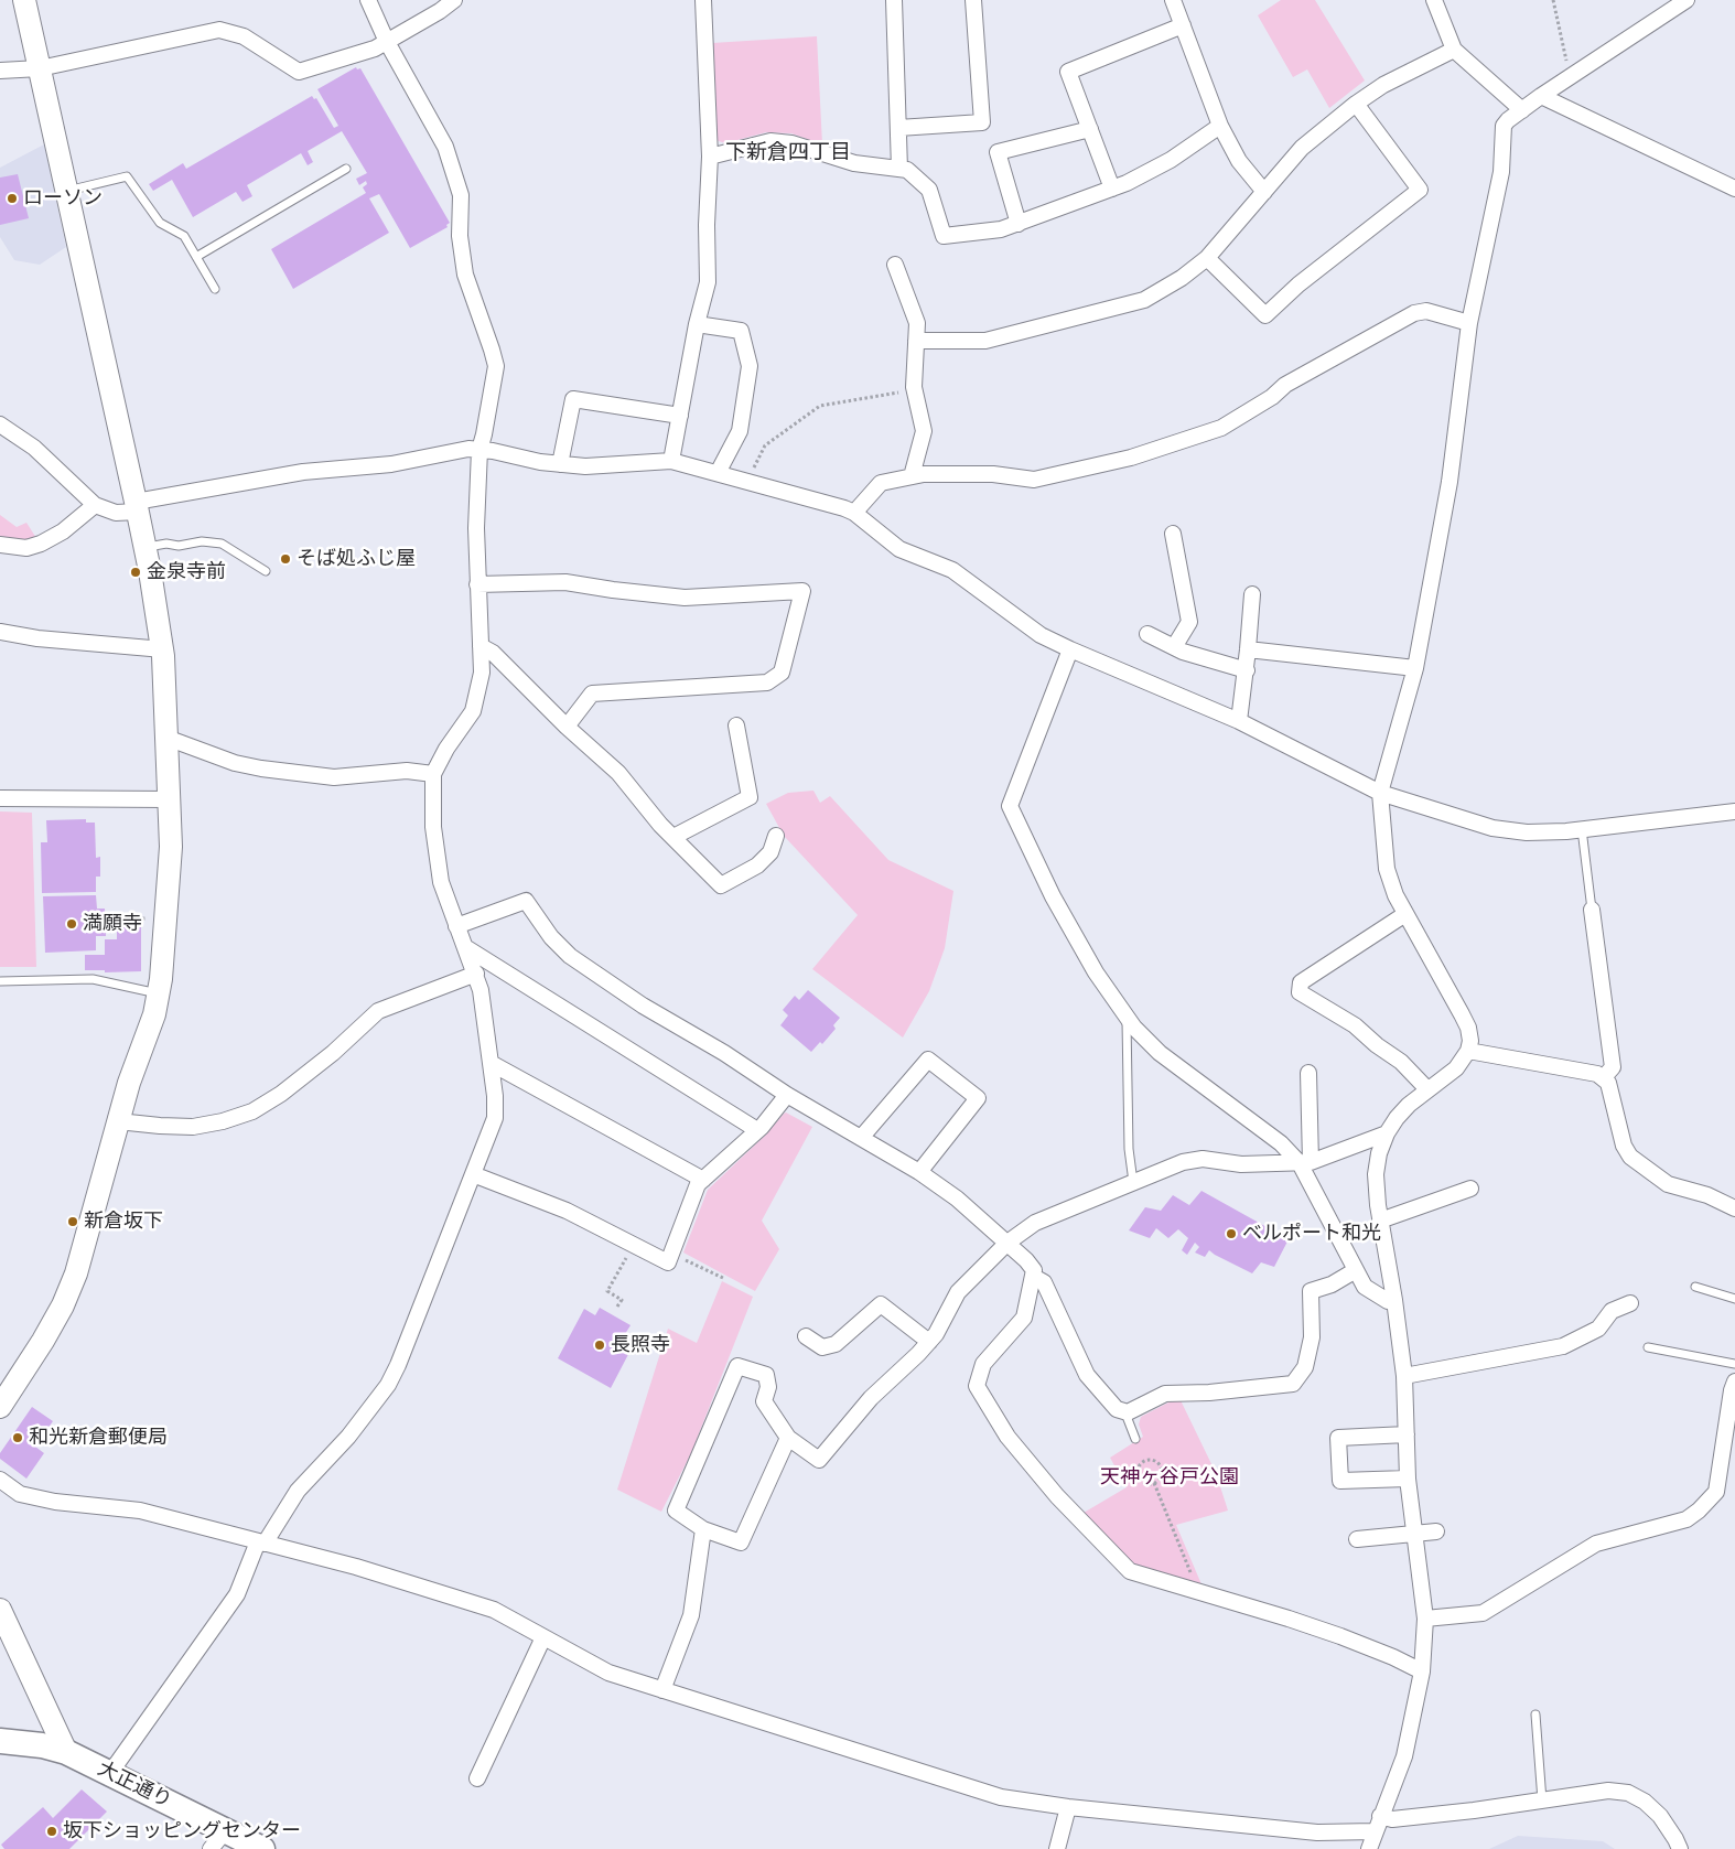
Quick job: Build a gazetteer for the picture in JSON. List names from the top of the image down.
{
  "streets": {
    "main road": ["大正通り"]
  },
  "districts": ["下新倉四丁目"],
  "parks": ["天神ヶ谷戸公園"],
  "places": [
    "ローソン",
    "そば処ふじ屋",
    "金泉寺前",
    "満願寺",
    "新倉坂下",
    "ベルポート和光",
    "長照寺",
    "和光新倉郵便局",
    "坂下ショッピングセンター"
  ]
}
